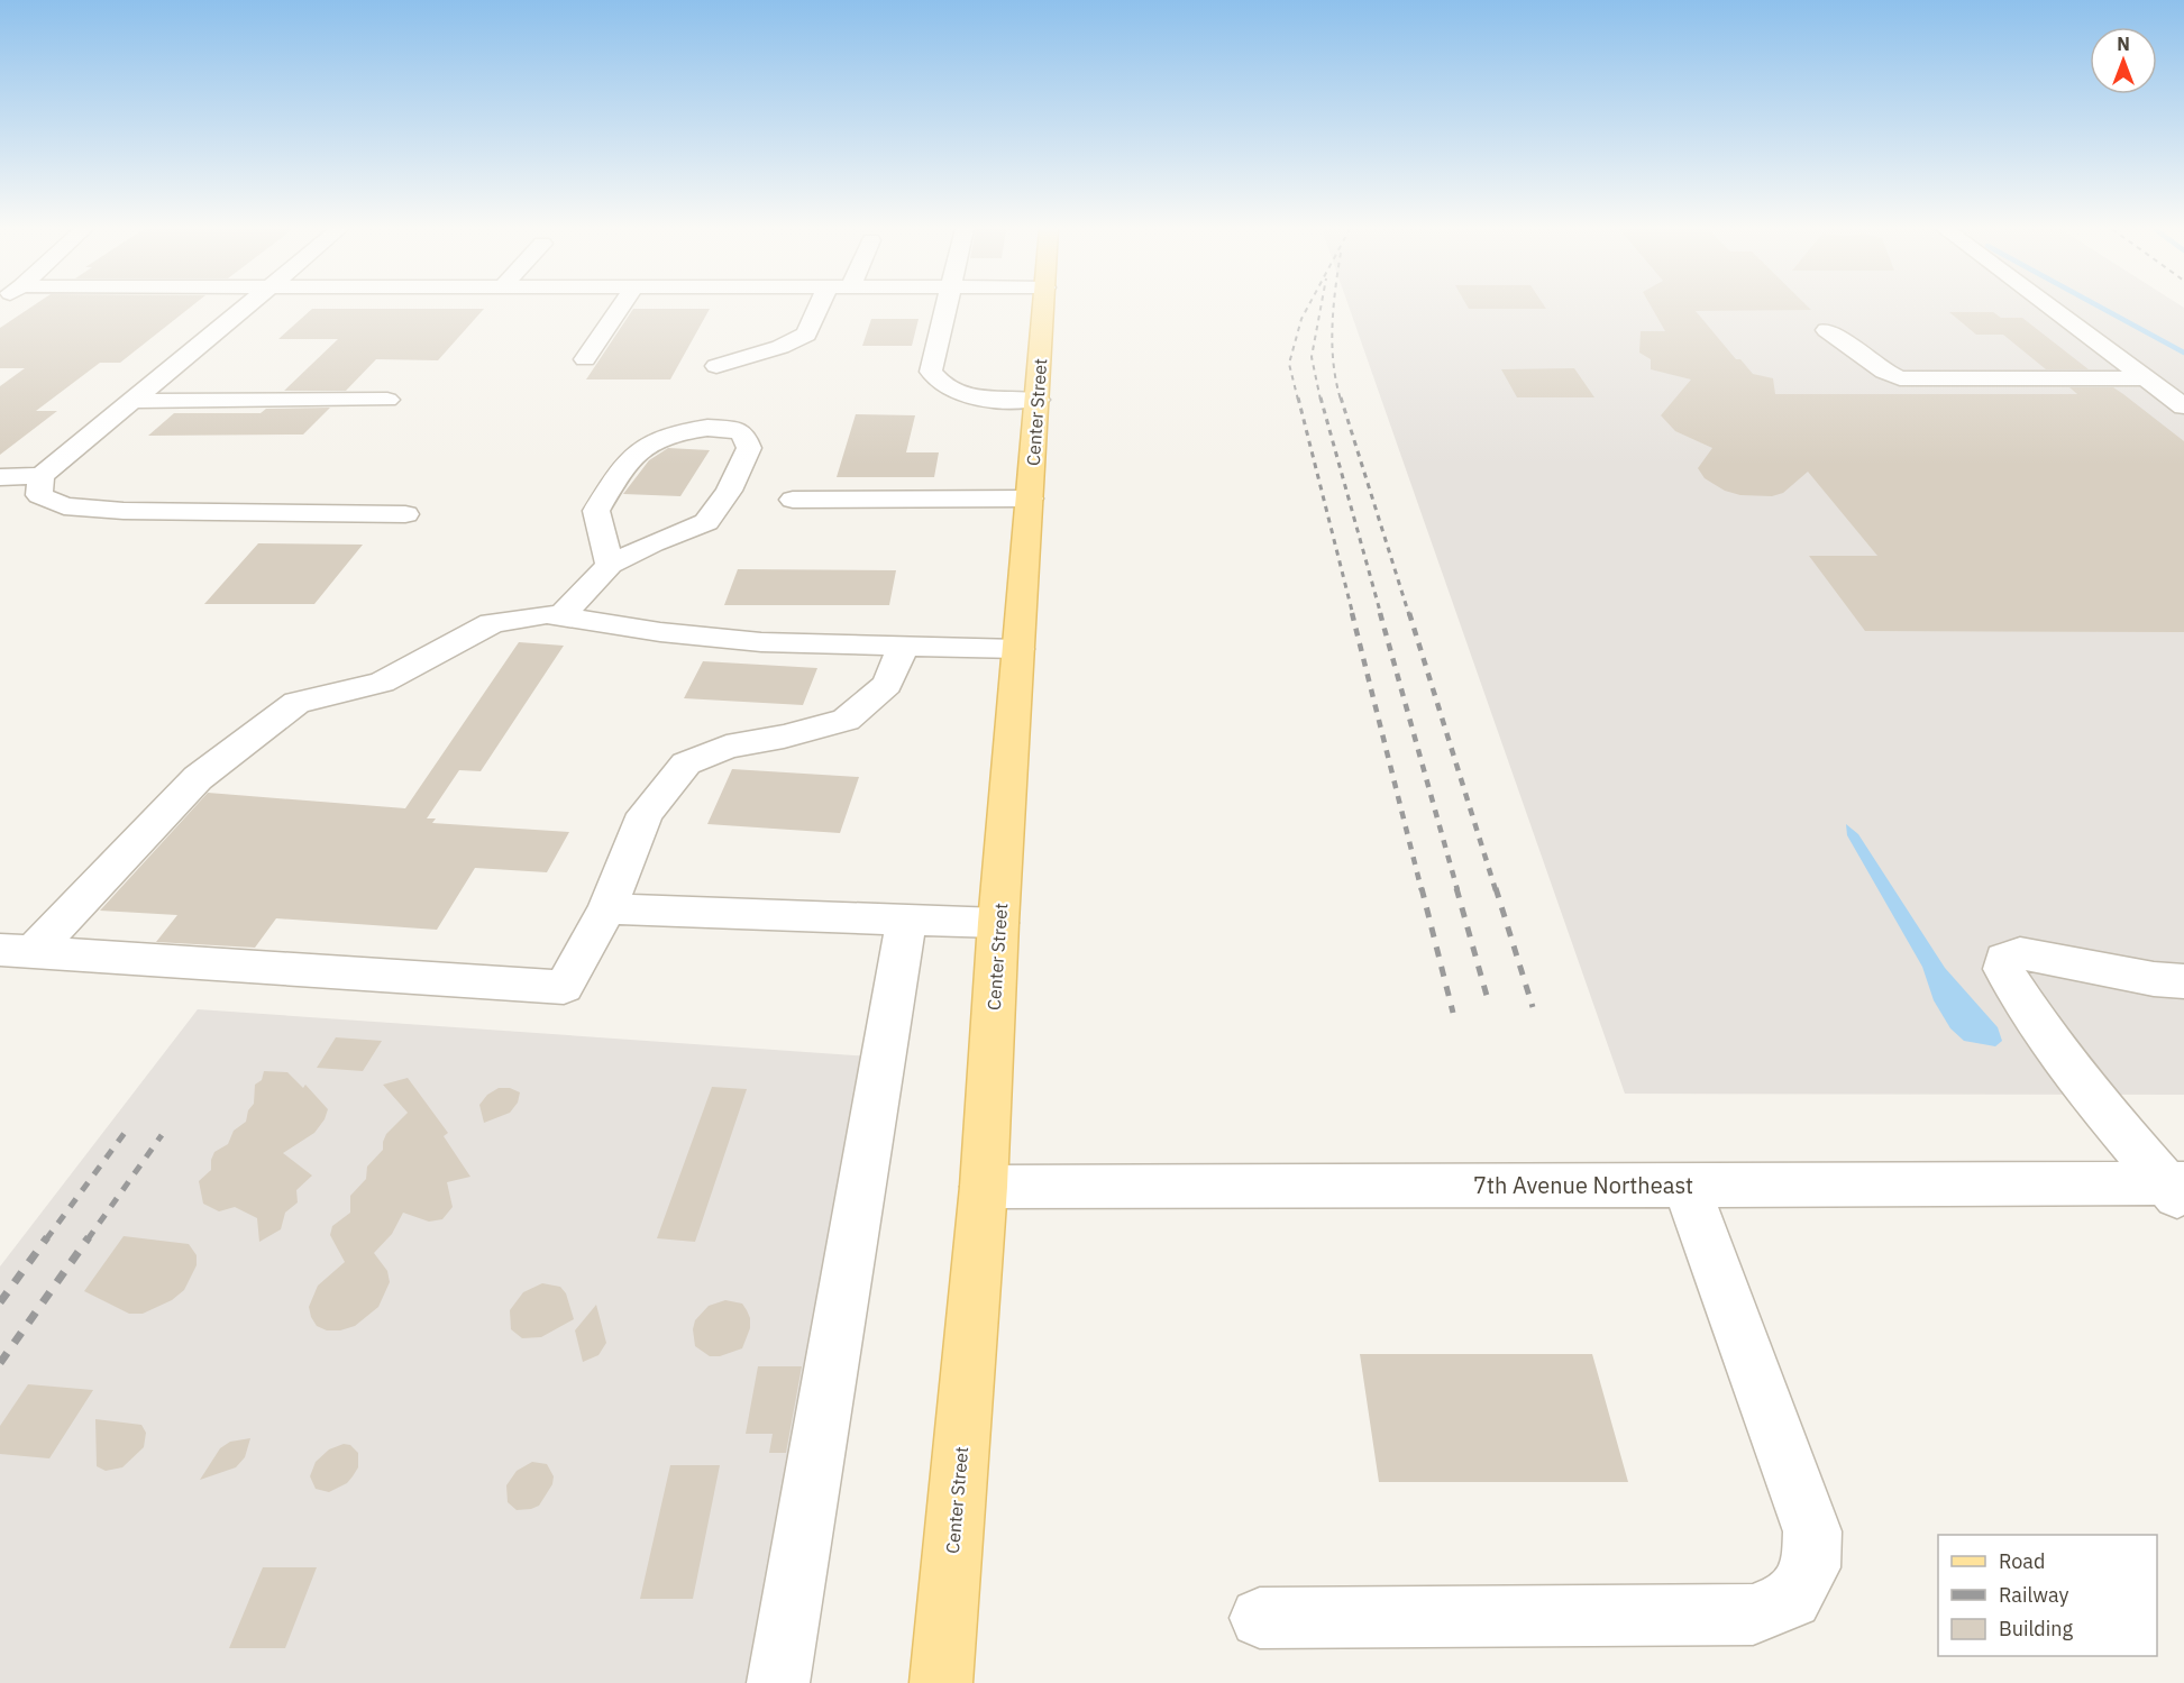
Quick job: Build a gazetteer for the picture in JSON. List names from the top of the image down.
{
  "streets": {
    "main road": ["Center Street"],
    "street": ["7th Avenue Northeast"]
  },
  "crossings": [
    ["Center Street", "7th Avenue Northeast"]
  ],
  "legend": ["Road", "Railway", "Building"],
  "north": "top"
}
